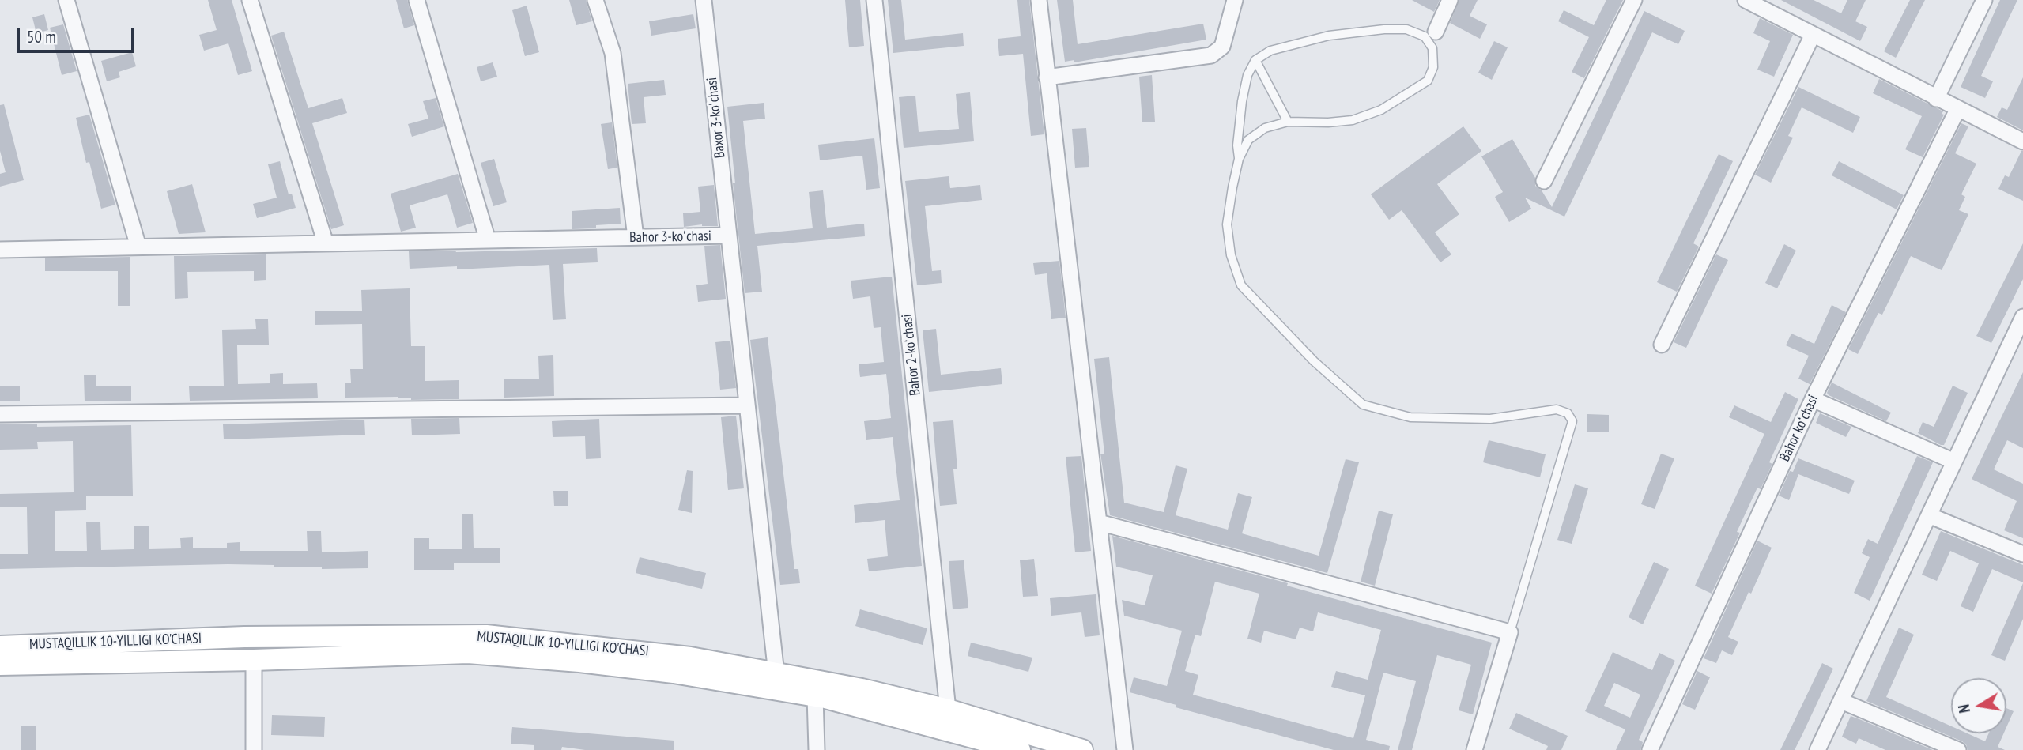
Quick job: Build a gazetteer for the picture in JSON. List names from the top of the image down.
{
  "streets": {
    "main road": ["MUSTAQILLIK 10-YILLIGI KO'CHASI"],
    "street": [
      "Baxor 3-koʻchasi",
      "Bahor 3-koʻchasi",
      "Bahor 2-koʻchasi",
      "Bahor koʻchasi"
    ]
  },
  "crossings": [
    ["Baxor 3-koʻchasi", "Bahor 3-koʻchasi"],
    ["Bahor 3-koʻchasi", "MUSTAQILLIK 10-YILLIGI KO'CHASI"],
    ["Bahor 2-koʻchasi", "MUSTAQILLIK 10-YILLIGI KO'CHASI"]
  ],
  "scale_bar": "50 m",
  "north": "left"
}
